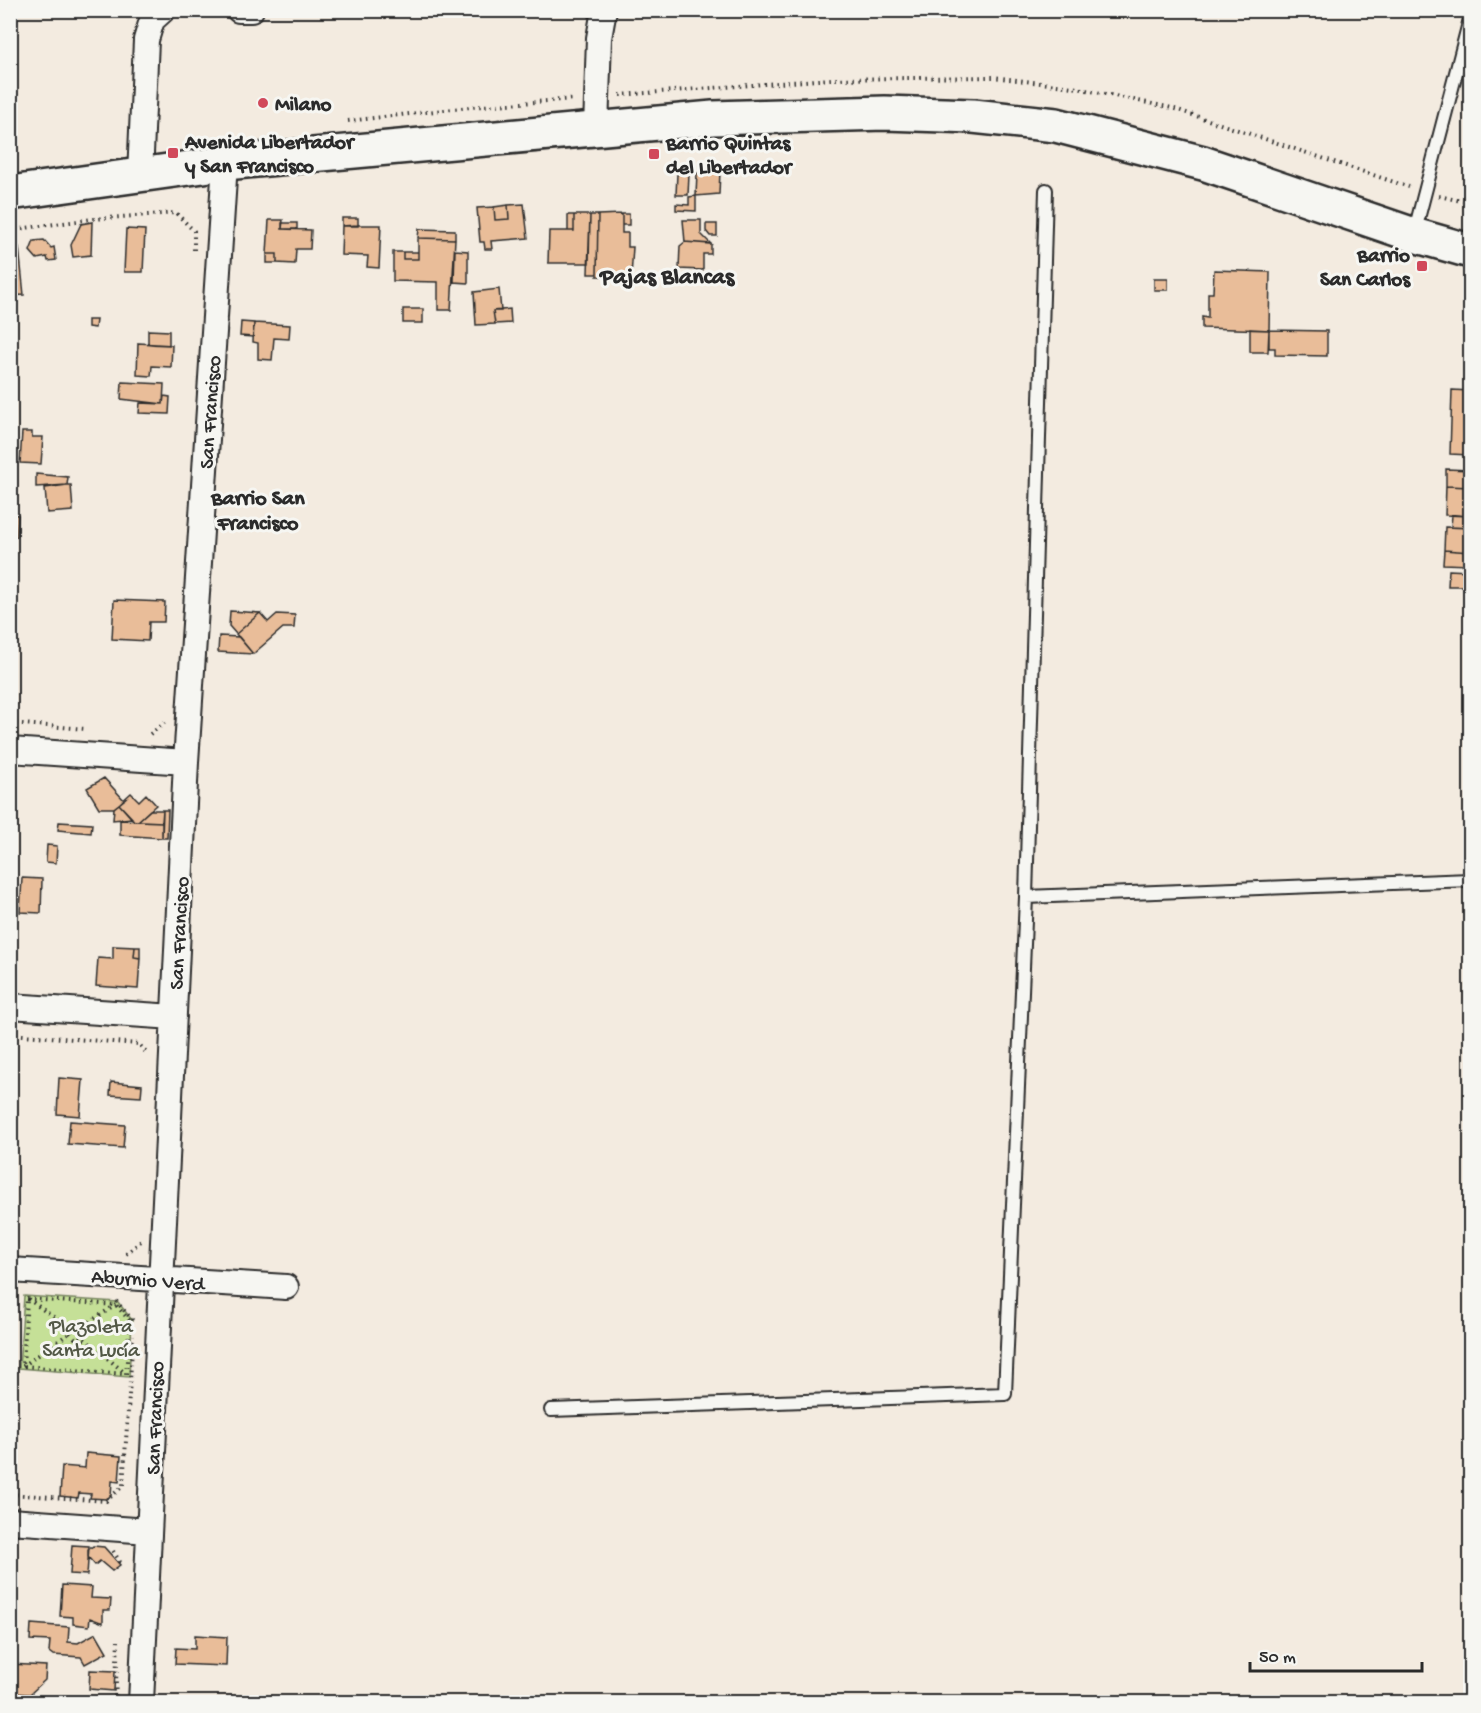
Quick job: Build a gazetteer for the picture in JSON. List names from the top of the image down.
{
  "streets": {
    "street": ["San Francisco", "Aburnio Verd"]
  },
  "crossings": [
    ["San Francisco", "Aburnio Verd"]
  ],
  "districts": ["Pajas Blancas", "Barrio San Francisco"],
  "parks": ["Plazoleta Santa Lucía"],
  "places": {
    "other": ["Milano"],
    "transit": ["Avenida Libertador y San Francisco", "Barrio Quintas del Libertador", "Barrio San Carlos"]
  },
  "scale_bar": "50 m"
}
